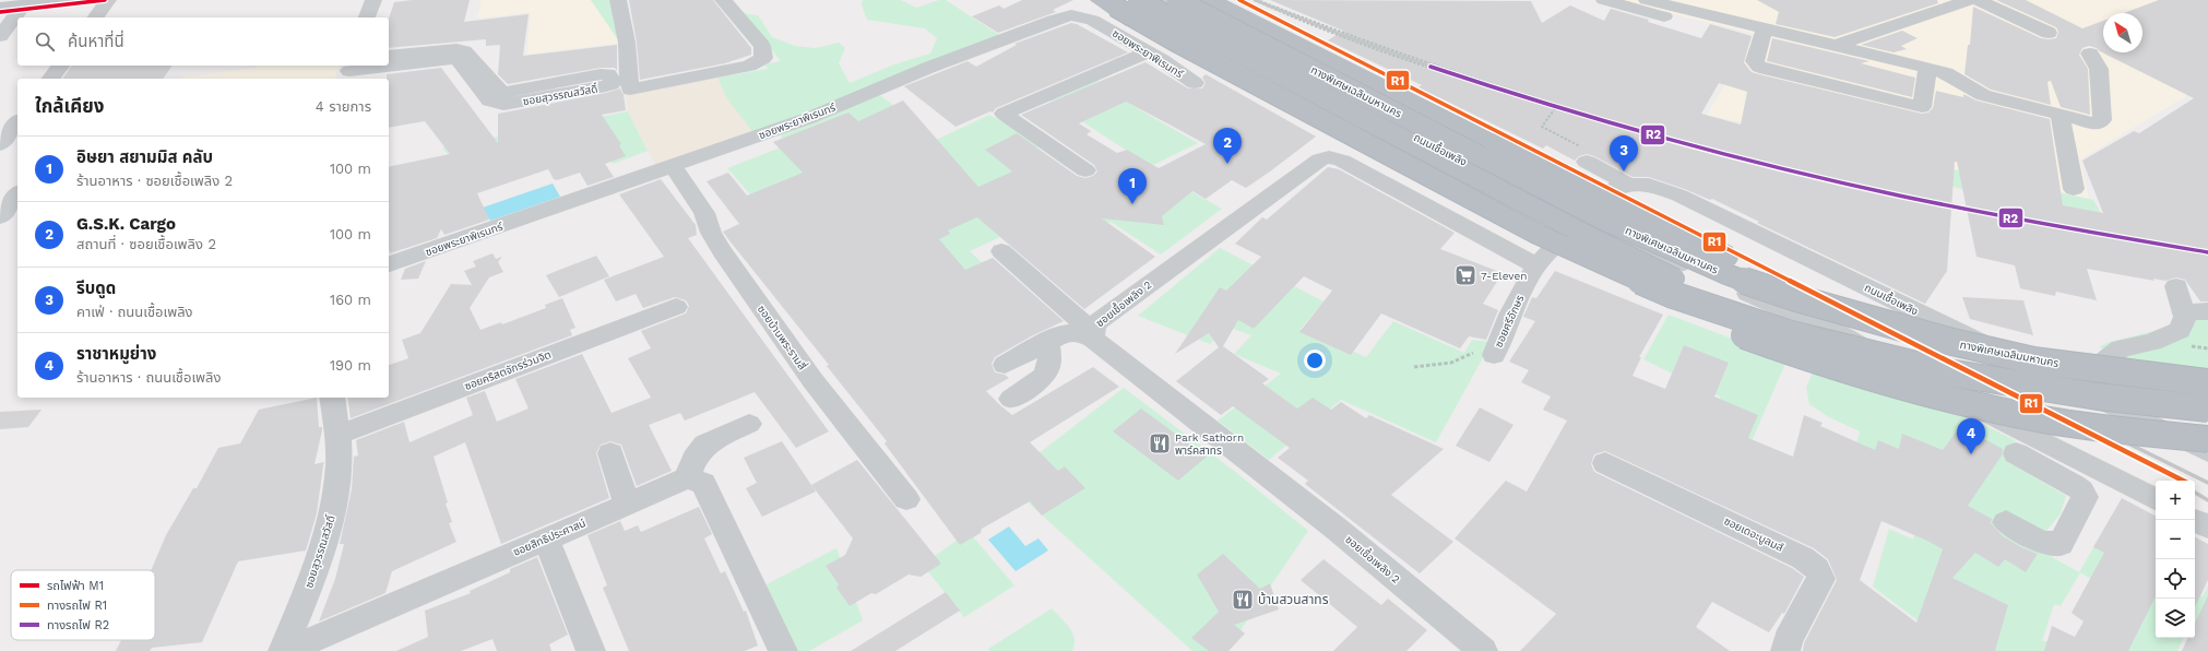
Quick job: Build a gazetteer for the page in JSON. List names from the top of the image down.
{
  "streets": {
    "highway": ["ทางพิเศษเฉลิมมหานคร"],
    "street": [
      "ซอยพระยาพิเรนทร์",
      "ซอยสุวรรณสวัสดิ์",
      "ถนนเชื้อเพลิง",
      "ซอยเชื้อเพลิง 2",
      "ซอยศรีอักษร",
      "ซอยบ้านพระรามสี่",
      "ซอยคริสตจักรร่วมจิต",
      "ซอยเดอะบูลมส์",
      "ซอยสิทธิประศาสน์"
    ]
  },
  "crossings": [
    ["ซอยพระยาพิเรนทร์", "ซอยบ้านพระรามสี่"],
    ["ทางพิเศษเฉลิมมหานคร", "ถนนเชื้อเพลิง"],
    ["ซอยสุวรรณสวัสดิ์", "ซอยคริสตจักรร่วมจิต"],
    ["ซอยสุวรรณสวัสดิ์", "ซอยสิทธิประศาสน์"],
    ["ซอยเชื้อเพลิง 2", "ซอยศรีอักษร"]
  ],
  "places": {
    "supermarket": ["7-Eleven"],
    "restaurant": ["Park Sathorn พาร์คสาทร", "บ้านสวนสาทร"]
  },
  "lines": ["metro line M1", "rail line R1", "rail line R2"],
  "legend": ["รถไฟฟ้า M1", "ทางรถไฟ R1", "ทางรถไฟ R2"],
  "north": "top left",
  "page": {
    "search": "ค้นหาที่นี่",
    "heading": ["ใกล้เคียง", "4 รายการ"],
    "pins": [
      "2",
      "3",
      "1",
      "4"
    ],
    "list": [
      {
        "mark": "1",
        "name": "อิษยา สยามมิส คลับ",
        "note": "ร้านอาหาร · ซอยเชื้อเพลิง 2",
        "value": "100 m"
      },
      {
        "mark": "2",
        "name": "G.S.K. Cargo",
        "note": "สถานที่ · ซอยเชื้อเพลิง 2",
        "value": "100 m"
      },
      {
        "mark": "3",
        "name": "รีบดูด",
        "note": "คาเฟ่ · ถนนเชื้อเพลิง",
        "value": "160 m"
      },
      {
        "mark": "4",
        "name": "ราชาหมูย่าง",
        "note": "ร้านอาหาร · ถนนเชื้อเพลิง",
        "value": "190 m"
      }
    ],
    "map_buttons": ["+", "−"]
  }
}
